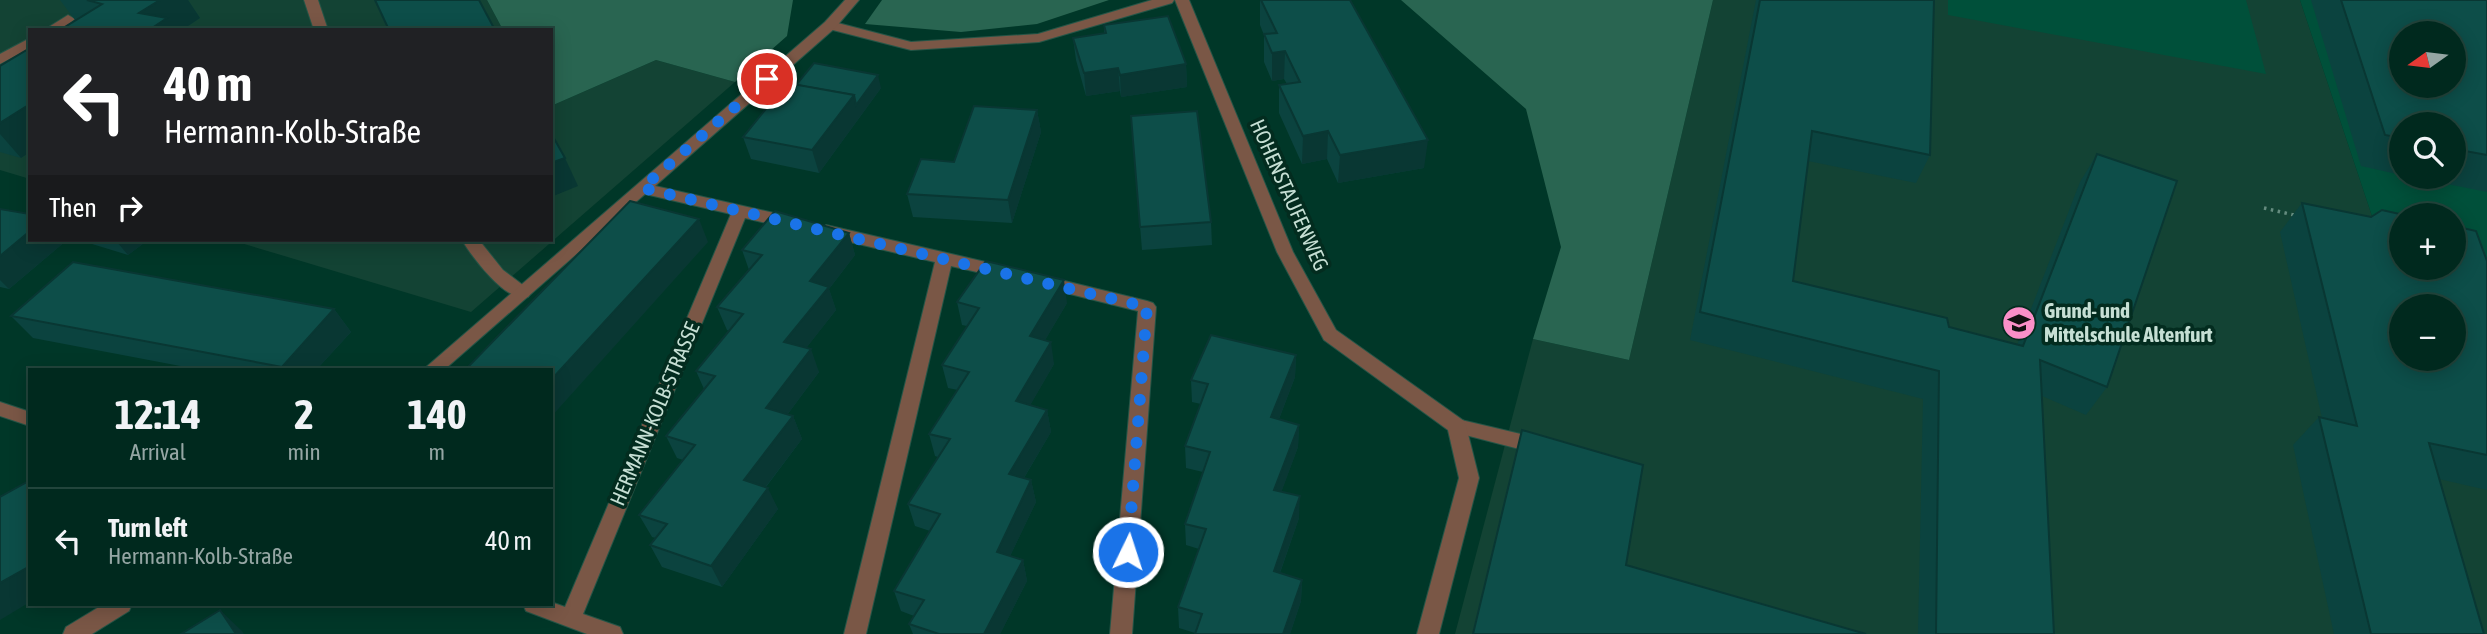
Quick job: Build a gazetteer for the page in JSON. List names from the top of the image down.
{
  "streets": {
    "street": ["HOHENSTAUFENWEG", "HERMANN-KOLB-STRASSE"]
  },
  "places": {
    "school or university": ["Grund- und Mittelschule Altenfurt"]
  },
  "north": "left",
  "page": {
    "map_buttons": ["+", "−"],
    "turn": ["40 m", "Hermann-Kolb-Straße"],
    "then": "Then",
    "eta": [
      "12:14",
      "Arrival",
      "2",
      "min",
      "140",
      "m"
    ],
    "list": [
      {
        "name": "Turn left",
        "note": "Hermann-Kolb-Straße",
        "value": "40 m"
      }
    ]
  }
}
